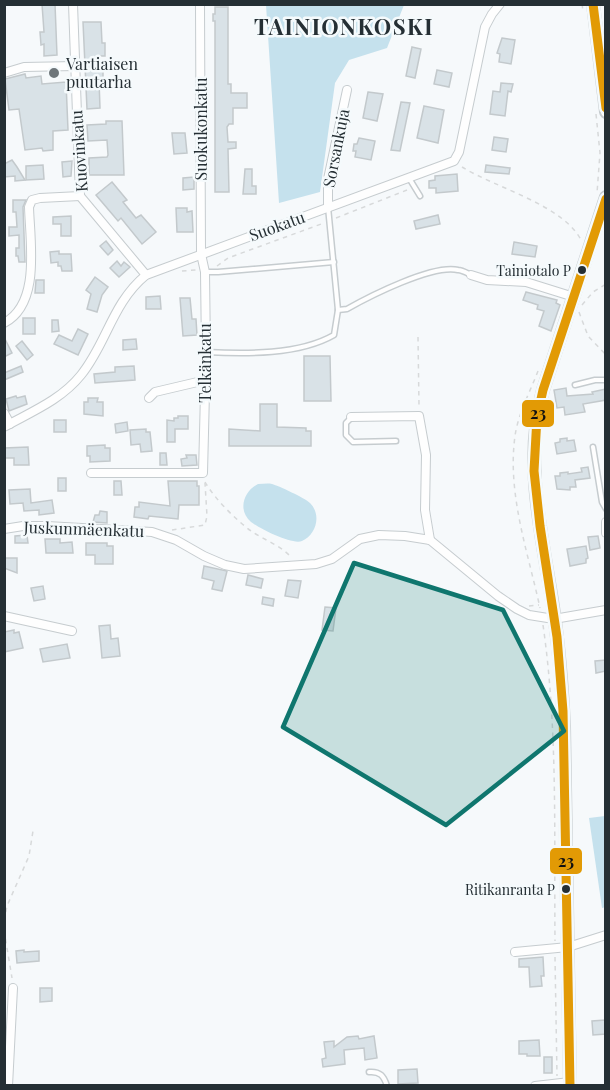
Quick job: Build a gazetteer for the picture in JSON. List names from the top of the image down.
{
  "streets": {
    "street": [
      "Suokukonkatu",
      "Sorsankuja",
      "Kuovinkatu",
      "Suokatu",
      "Telkänkatu",
      "Juskunmäenkatu"
    ]
  },
  "crossings": [
    ["Suokukonkatu", "Suokatu"],
    ["Suokukonkatu", "Telkänkatu"],
    ["Sorsankuja", "Suokatu"],
    ["Kuovinkatu", "Suokatu"],
    ["Suokatu", "Telkänkatu"]
  ],
  "districts": ["TAINIONKOSKI"],
  "places": ["Vartiaisen puutarha", "Tainiotalo P", "Ritikanranta P"],
  "lines": ["transit line 23"]
}
